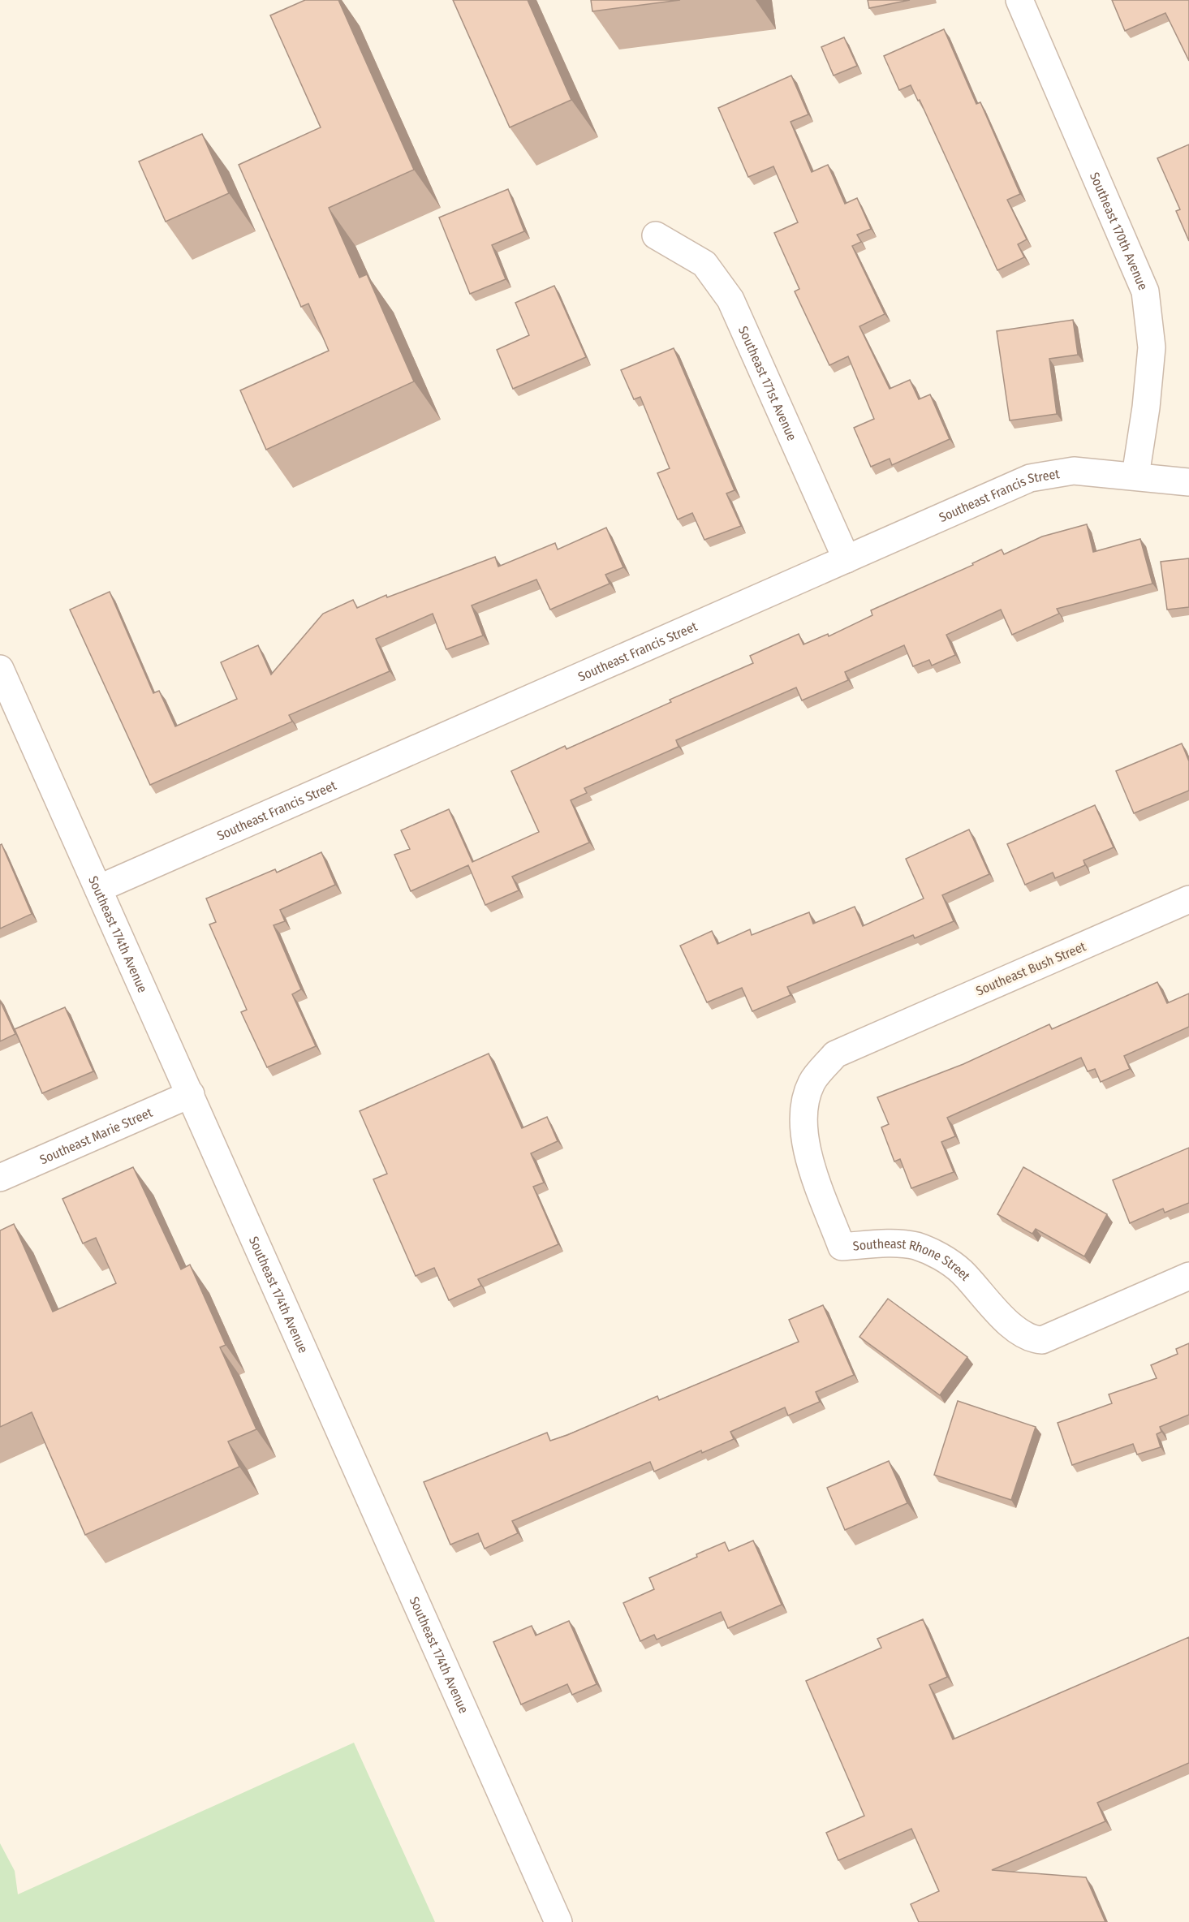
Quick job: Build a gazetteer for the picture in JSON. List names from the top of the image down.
{
  "streets": {
    "street": [
      "Southeast 170th Avenue",
      "Southeast 171st Avenue",
      "Southeast Francis Street",
      "Southeast 174th Avenue",
      "Southeast Bush Street",
      "Southeast Marie Street",
      "Southeast Rhone Street"
    ]
  },
  "crossings": [
    ["Southeast 170th Avenue", "Southeast Francis Street"],
    ["Southeast 171st Avenue", "Southeast Francis Street"],
    ["Southeast Francis Street", "Southeast 174th Avenue"],
    ["Southeast 174th Avenue", "Southeast Marie Street"],
    ["Southeast Bush Street", "Southeast Rhone Street"]
  ]
}
